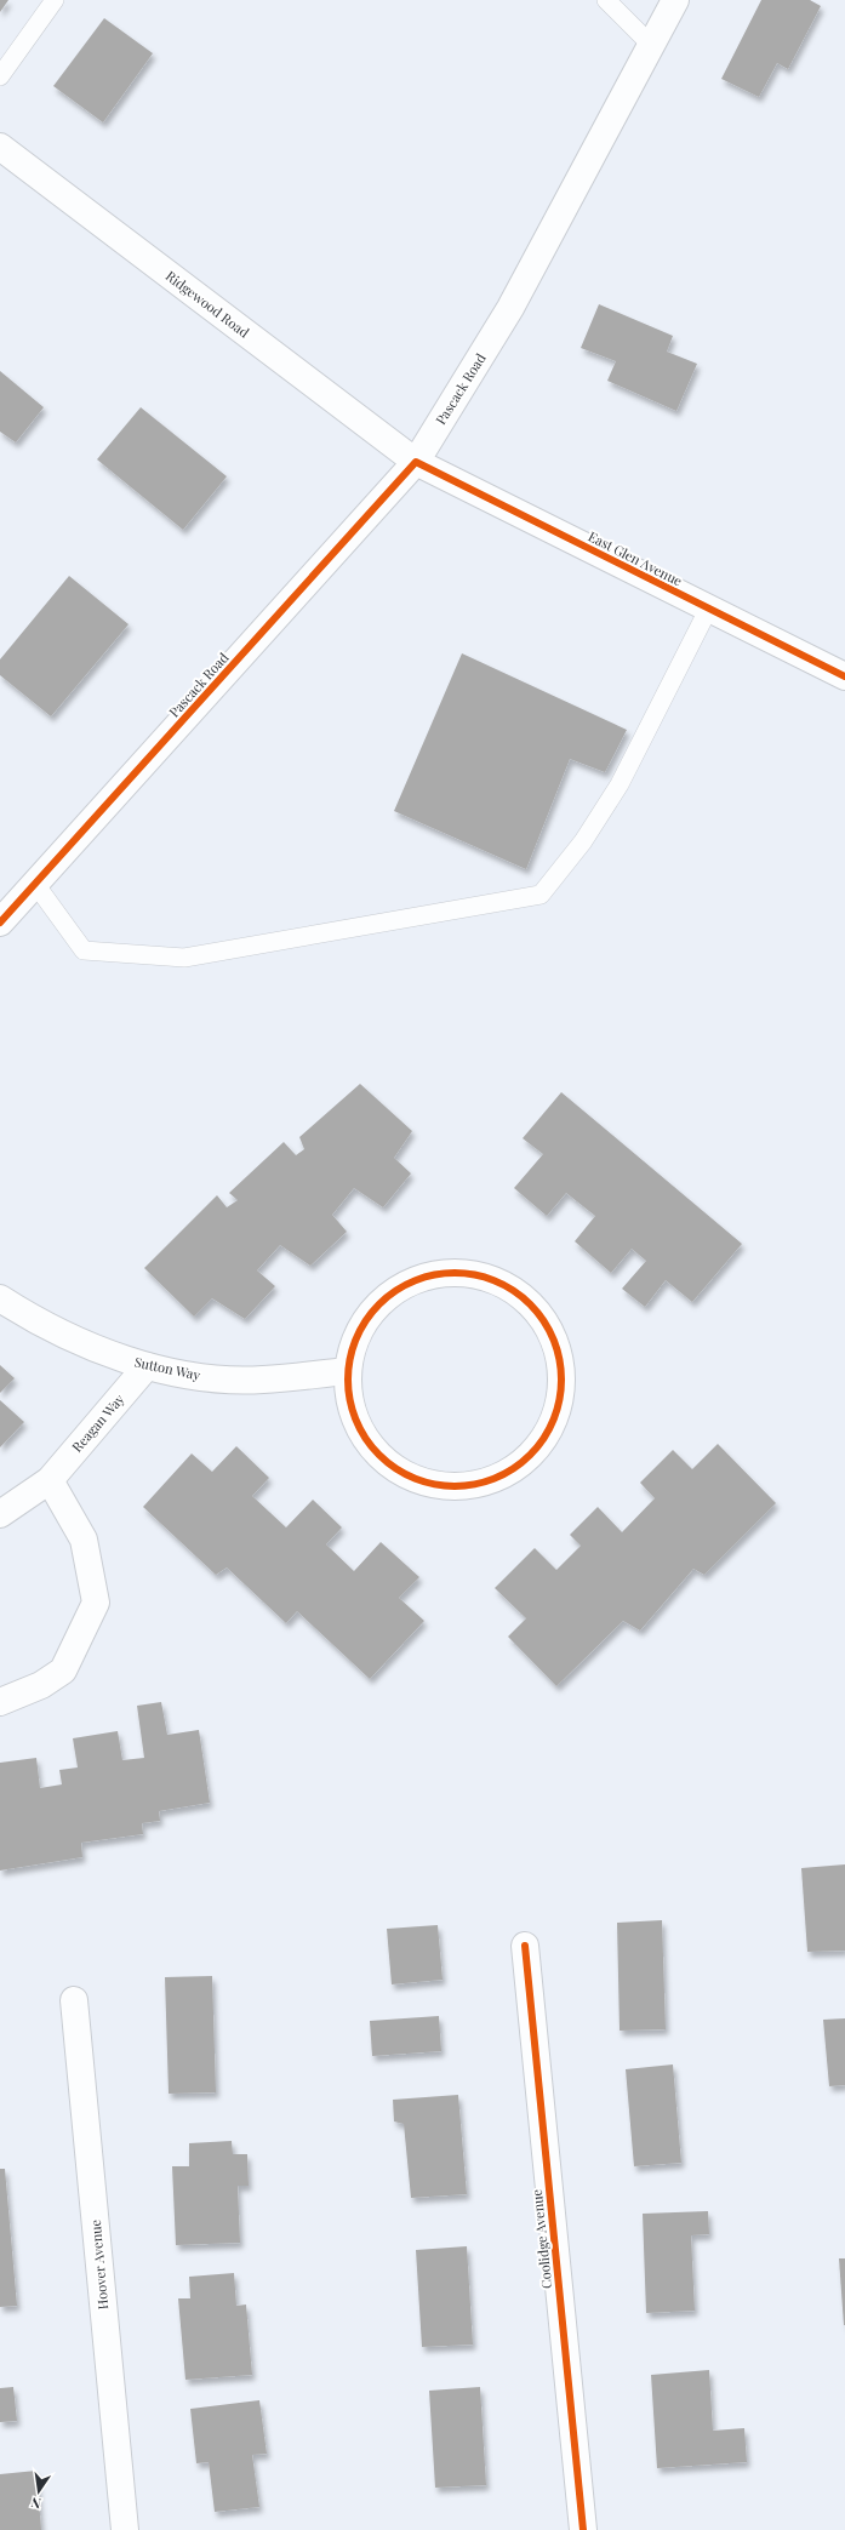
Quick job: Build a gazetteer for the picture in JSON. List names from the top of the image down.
{
  "streets": {
    "street": [
      "Ridgewood Road",
      "Pascack Road",
      "East Glen Avenue",
      "Sutton Way",
      "Reagan Way",
      "Coolidge Avenue",
      "Hoover Avenue"
    ]
  },
  "crossings": [
    ["Ridgewood Road", "Pascack Road"],
    ["Ridgewood Road", "East Glen Avenue"],
    ["Pascack Road", "East Glen Avenue"],
    ["Sutton Way", "Reagan Way"]
  ],
  "north": "bottom"
}
